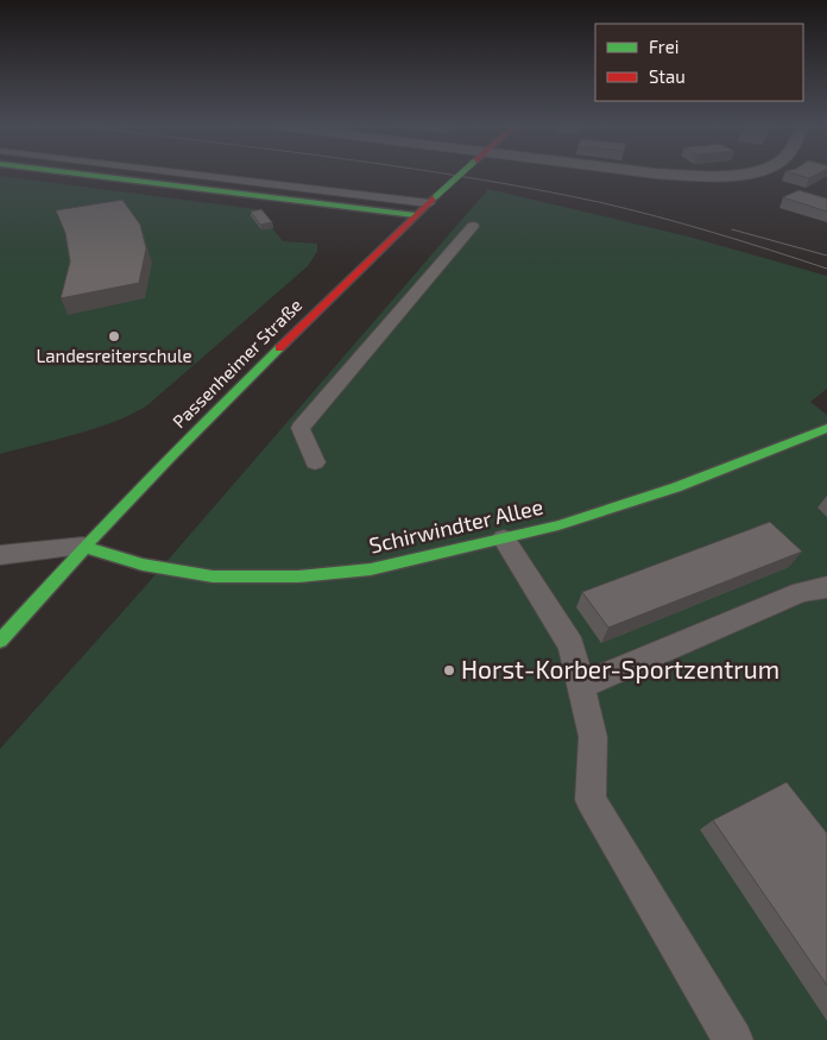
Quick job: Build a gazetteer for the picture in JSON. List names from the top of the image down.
{
  "streets": {
    "street": ["Passenheimer Straße", "Schirwindter Allee"]
  },
  "crossings": [
    ["Passenheimer Straße", "Schirwindter Allee"]
  ],
  "places": ["Landesreiterschule", "Horst-Korber-Sportzentrum"],
  "legend": ["Frei", "Stau"]
}
